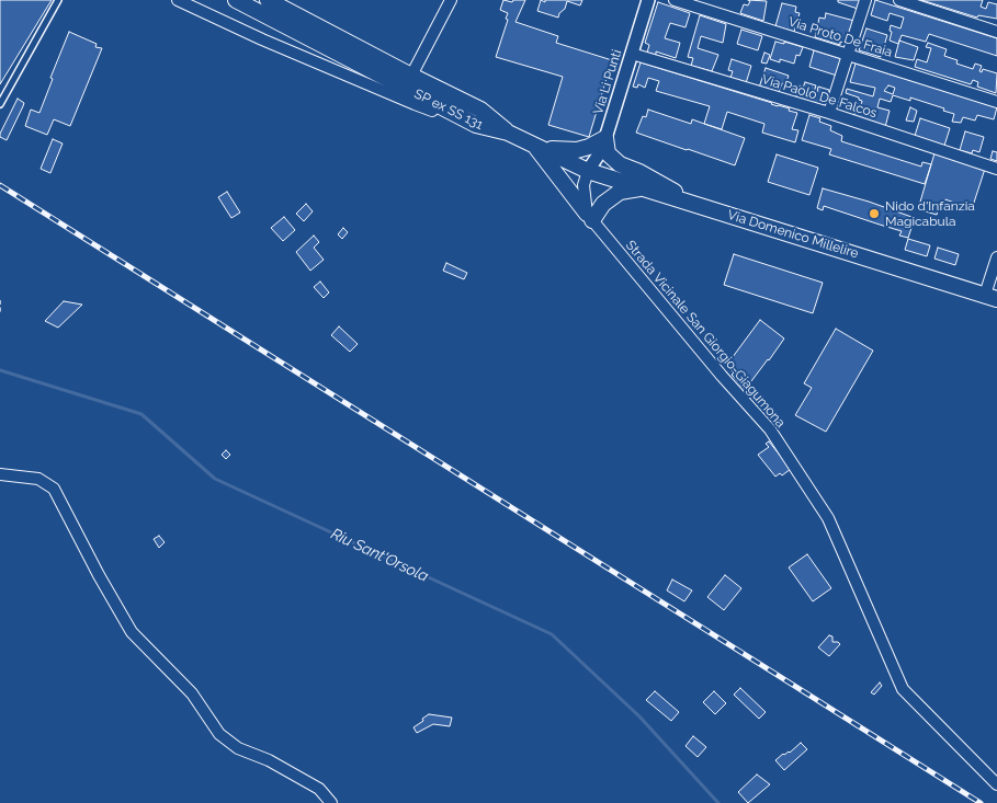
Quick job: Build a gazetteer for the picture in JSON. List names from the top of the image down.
{
  "streets": {
    "main road": ["SP ex SS 131", "Via Domenico Millelire"],
    "street": [
      "Via Proto De Fraia",
      "Via Li Punti",
      "Via Paolo De Falcos",
      "Strada Vicinale San Giorgio-Giagumona"
    ]
  },
  "crossings": [
    ["Via Li Punti", "Via Paolo De Falcos"],
    ["Via Li Punti", "Via Domenico Millelire"],
    ["SP ex SS 131", "Via Domenico Millelire"]
  ],
  "water": ["Riu Sant'Orsola"],
  "places": ["Nido d'Infanzia Magicabula"]
}
